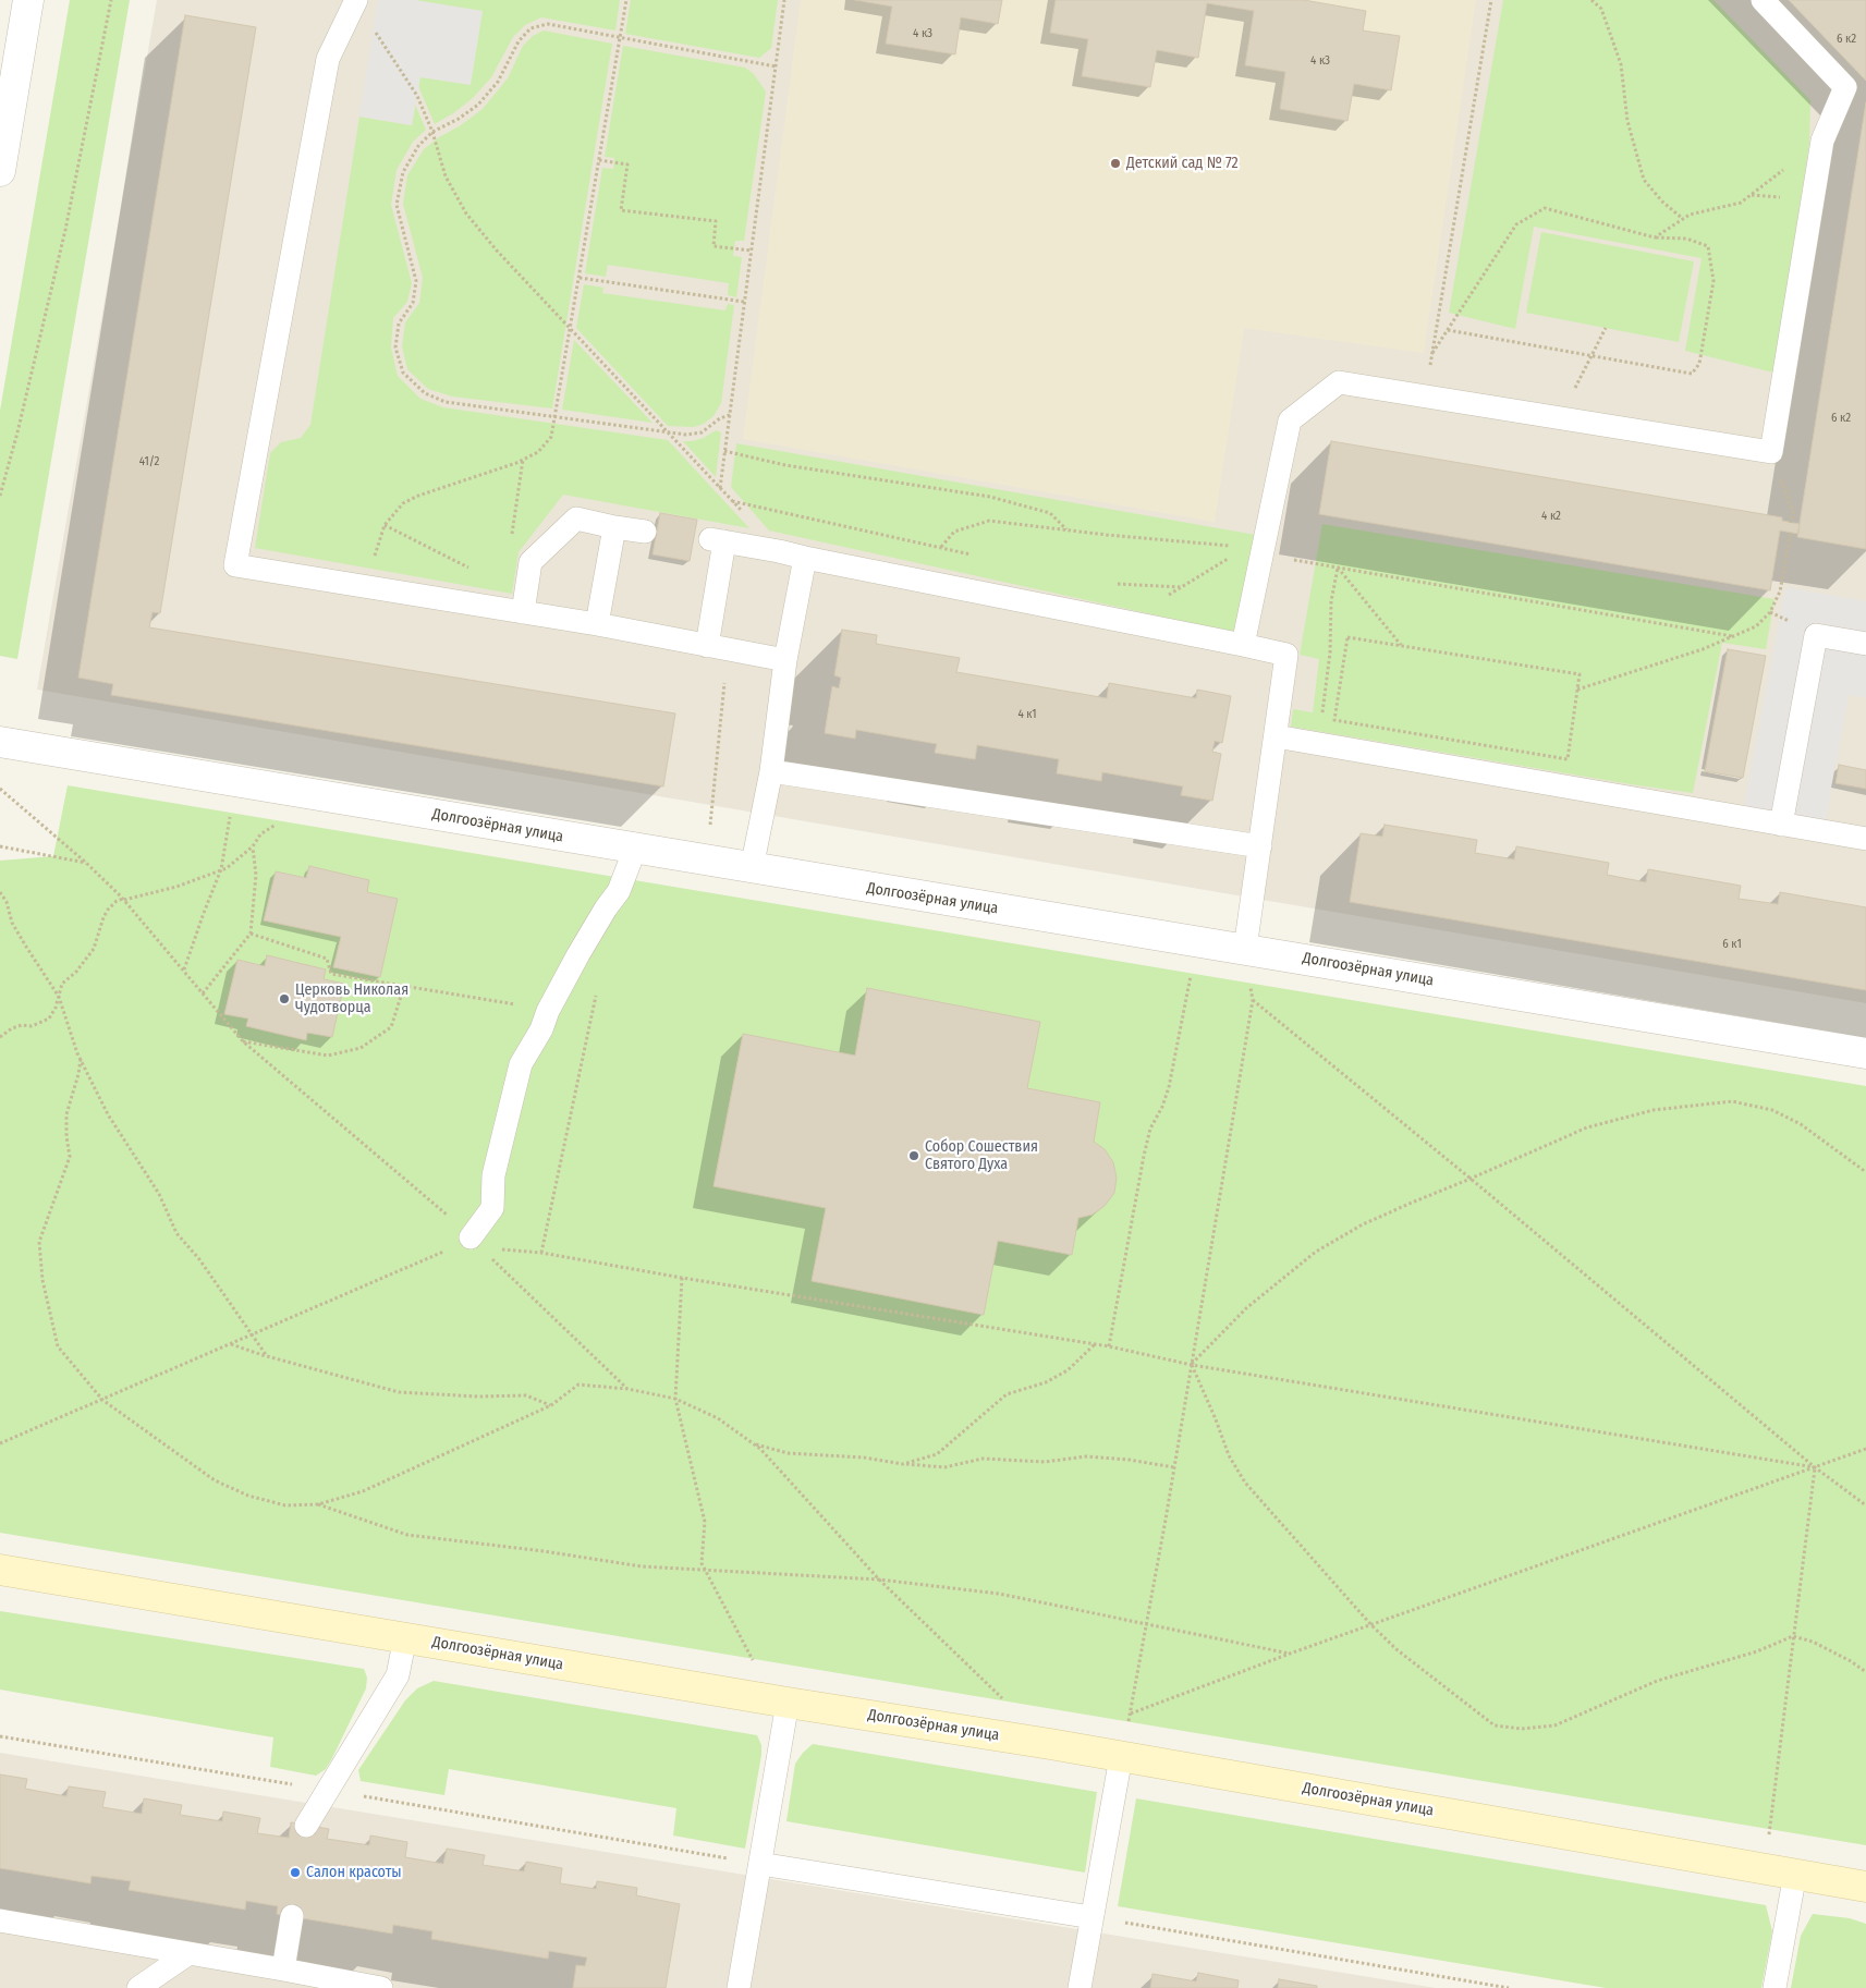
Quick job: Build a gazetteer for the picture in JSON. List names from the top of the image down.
{
  "streets": {
    "main road": ["Долгоозёрная улица"]
  },
  "places": [
    "Детский сад № 72",
    "Церковь Николая Чудотворца",
    "Собор Сошествия Святого Духа",
    "Салон красоты"
  ],
  "house_numbers": [
    "4 к3",
    "6 к2",
    "4 к3",
    "6 к2",
    "41/2",
    "4 к2",
    "4 к1",
    "6 к1"
  ]
}
